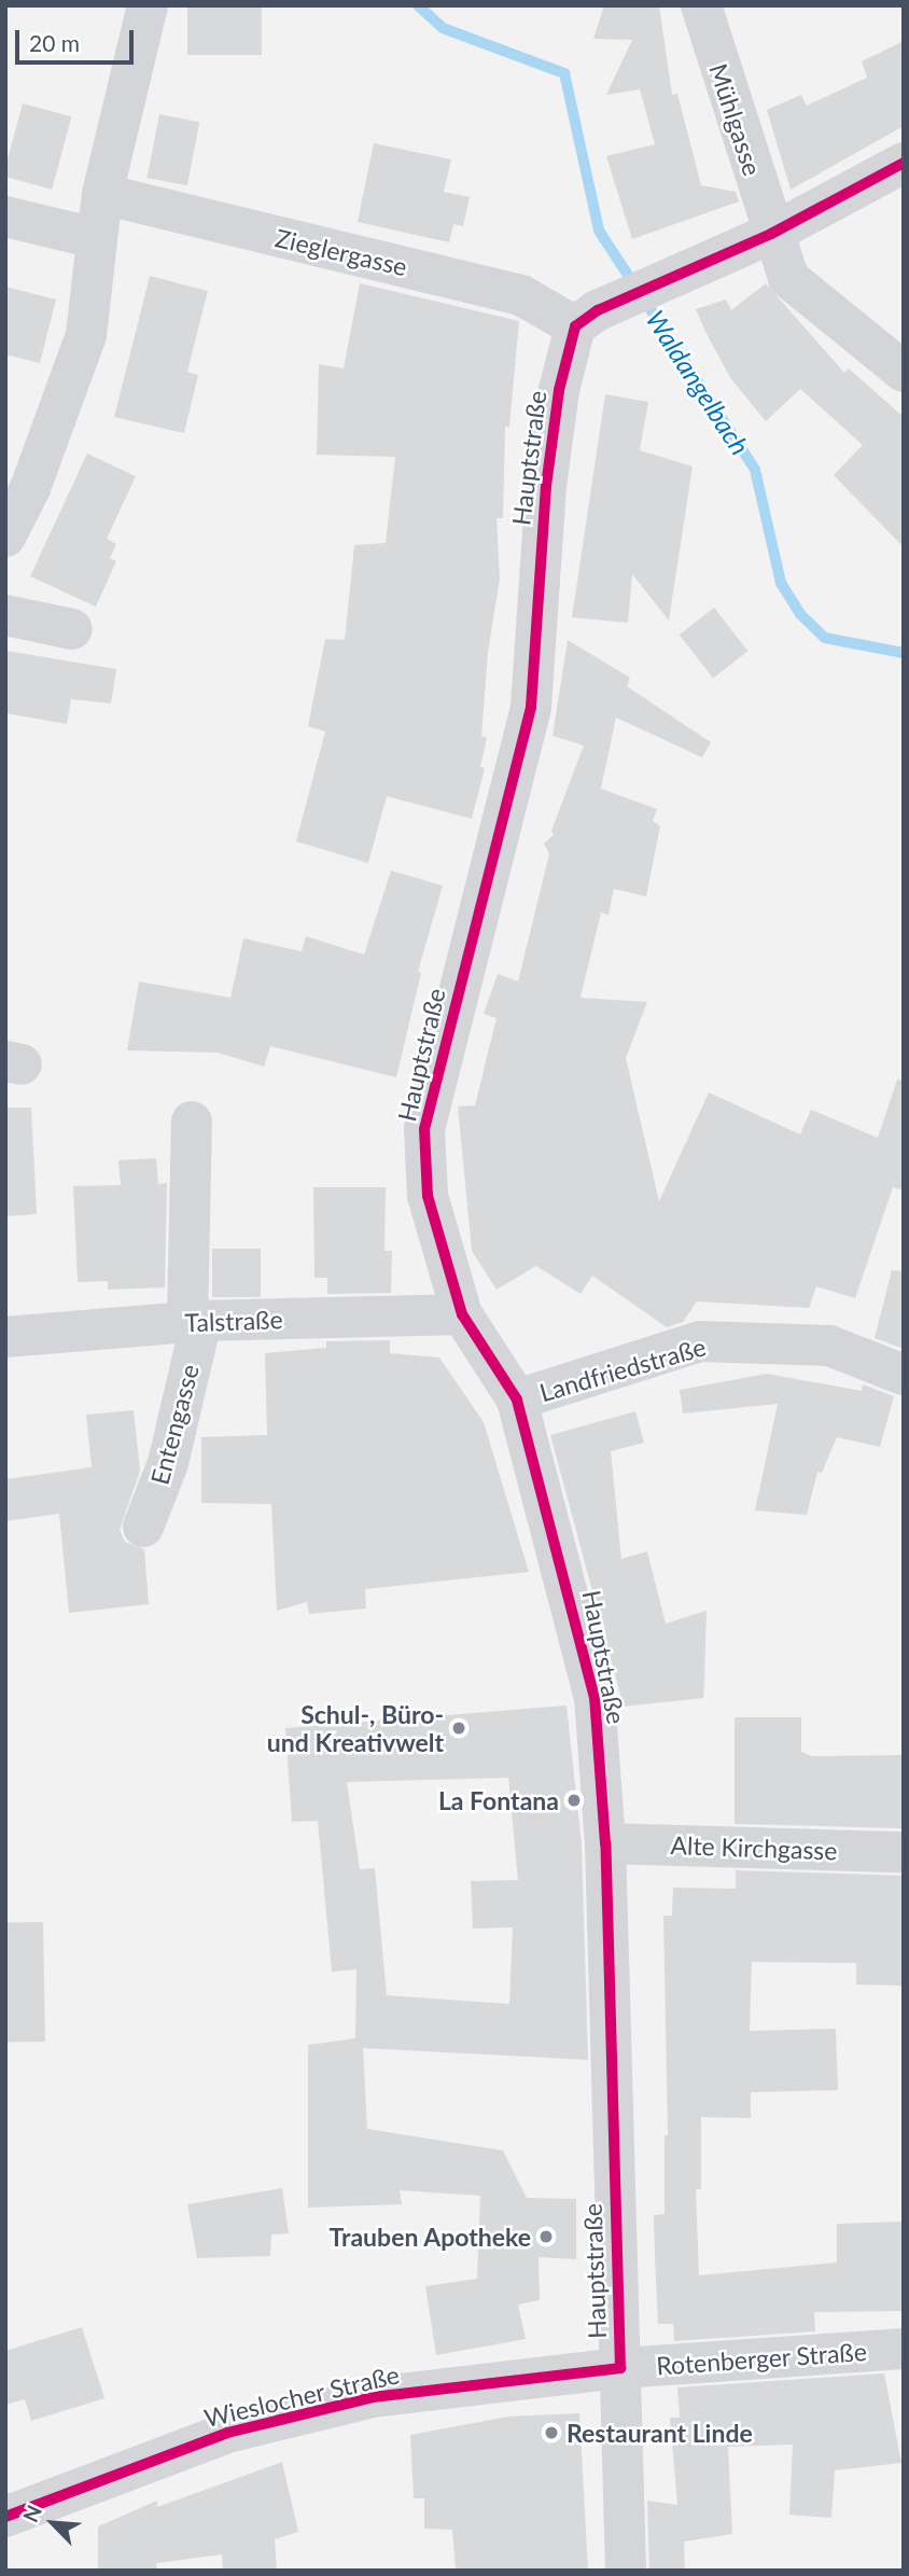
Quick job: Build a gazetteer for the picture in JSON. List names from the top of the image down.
{
  "streets": {
    "street": [
      "Mühlgasse",
      "Zieglergasse",
      "Hauptstraße",
      "Talstraße",
      "Landfriedstraße",
      "Entengasse",
      "Alte Kirchgasse",
      "Rotenberger Straße",
      "Wieslocher Straße"
    ]
  },
  "crossings": [
    ["Zieglergasse", "Hauptstraße"],
    ["Hauptstraße", "Talstraße"],
    ["Hauptstraße", "Landfriedstraße"],
    ["Hauptstraße", "Alte Kirchgasse"],
    ["Hauptstraße", "Rotenberger Straße"],
    ["Hauptstraße", "Wieslocher Straße"],
    ["Talstraße", "Entengasse"],
    ["Rotenberger Straße", "Wieslocher Straße"]
  ],
  "water": ["Waldangelbach"],
  "places": [
    "Schul-, Büro- und Kreativwelt",
    "La Fontana",
    "Trauben Apotheke",
    "Restaurant Linde"
  ],
  "scale_bar": "20 m",
  "north": "top left"
}
